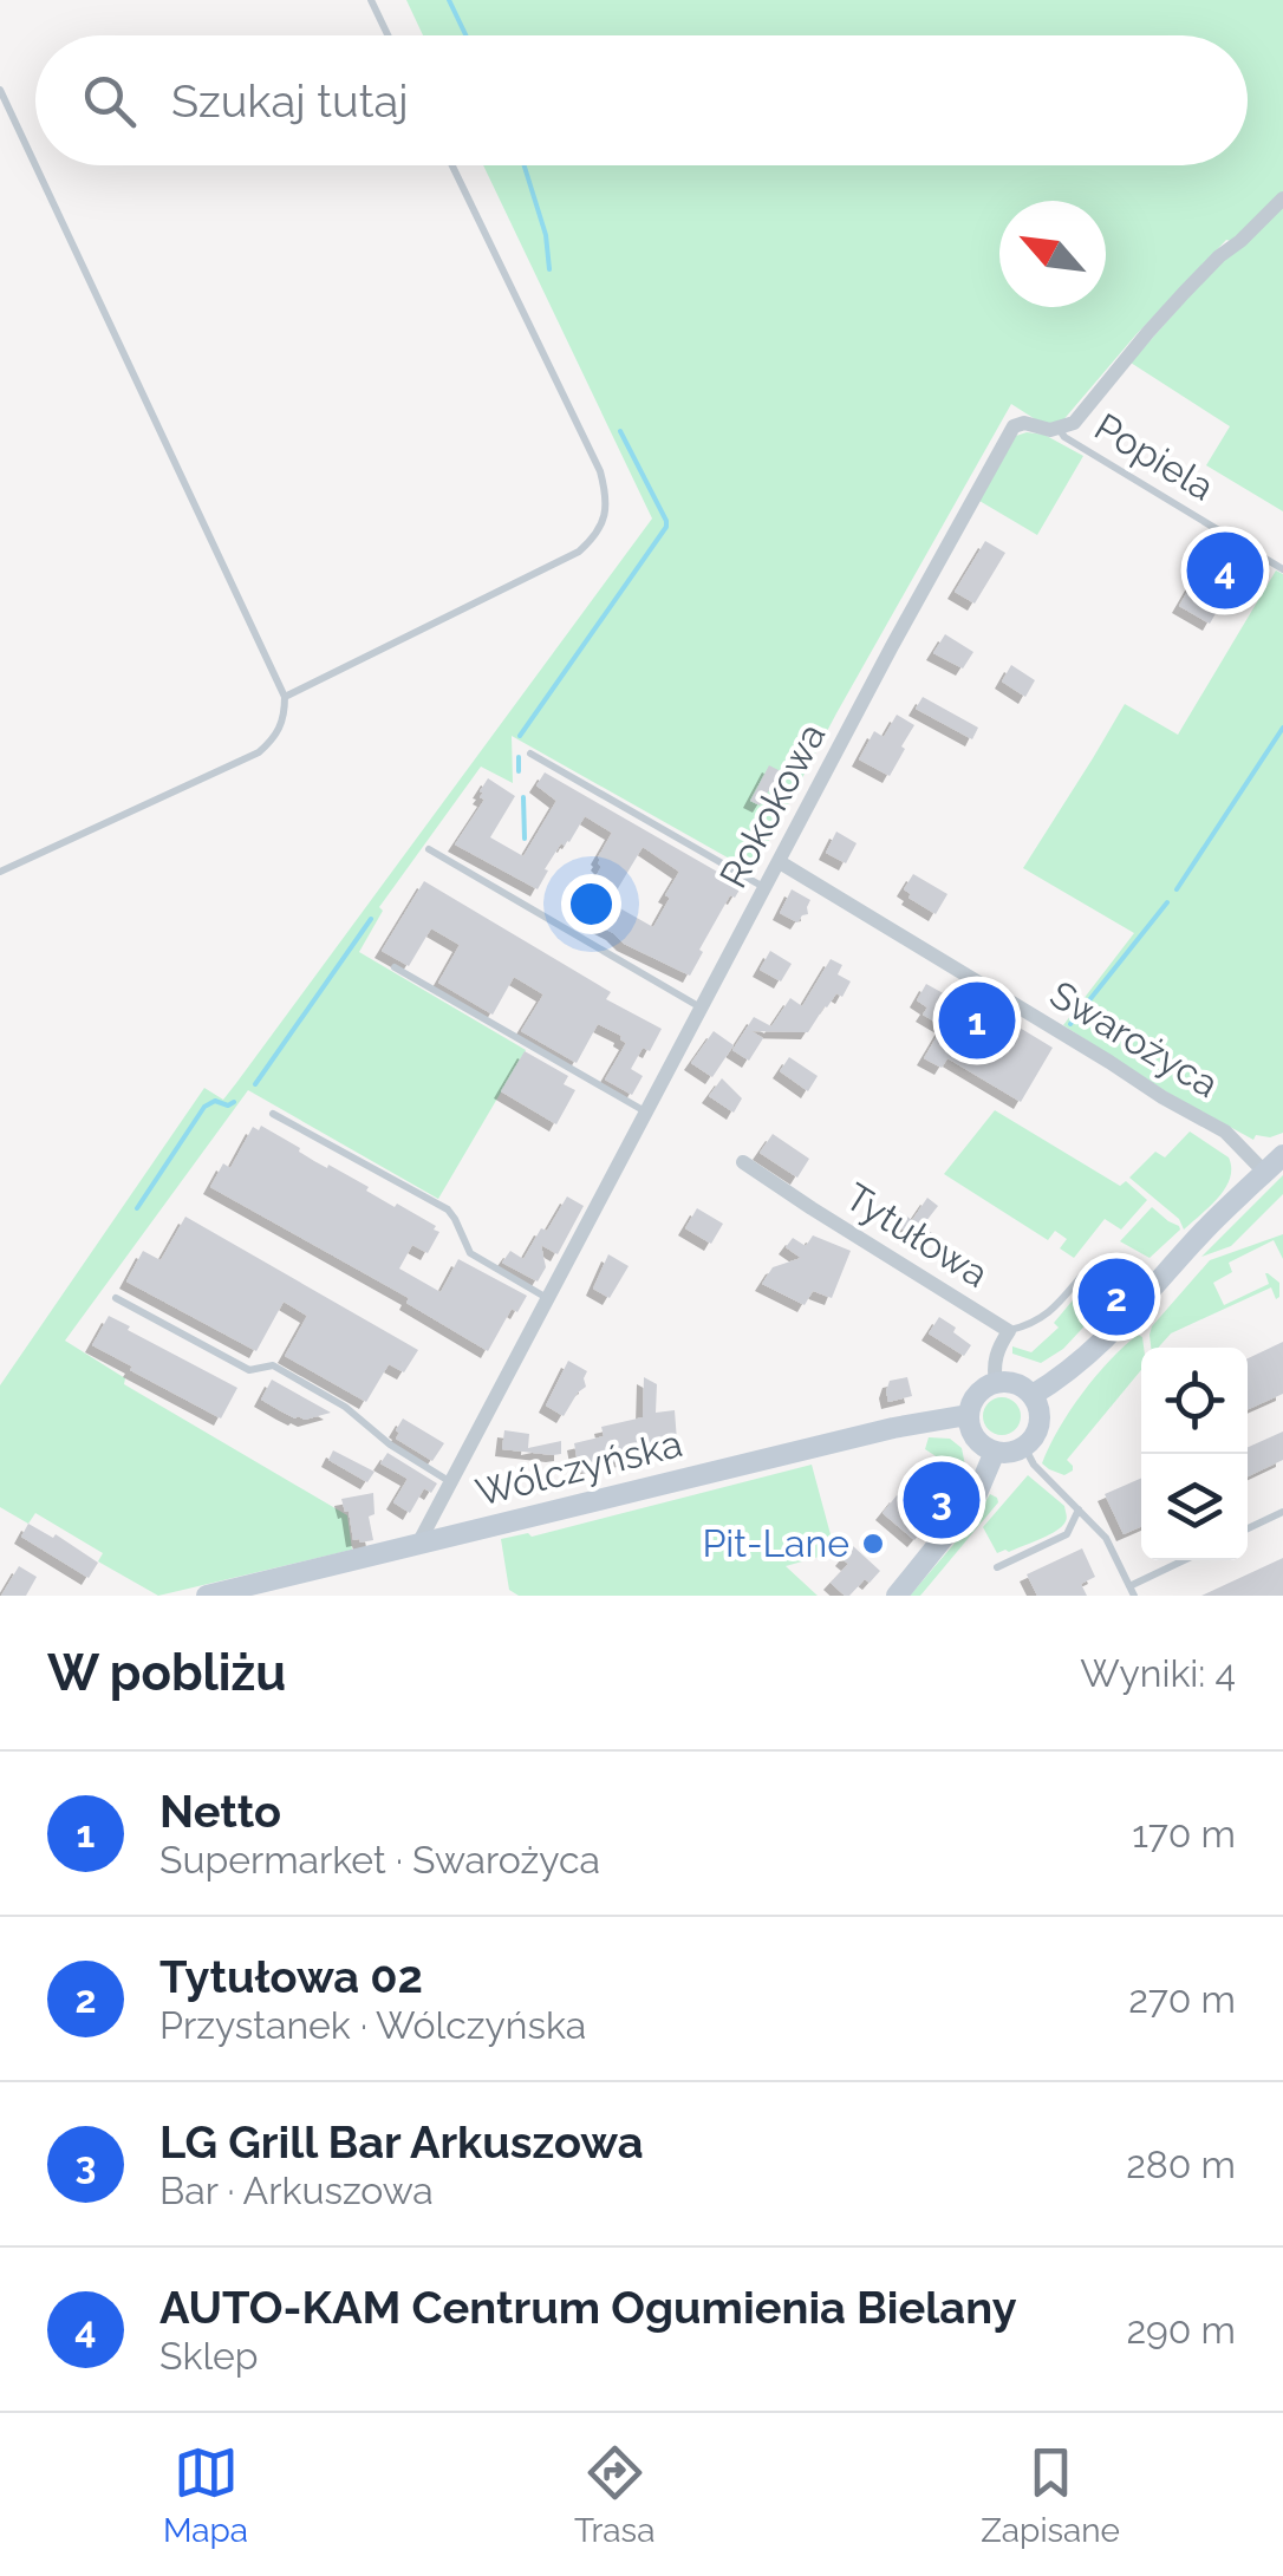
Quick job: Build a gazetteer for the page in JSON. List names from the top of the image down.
{
  "streets": {
    "street": [
      "Rokokowa",
      "Swarożyca",
      "Tytułowa",
      "Wólczyńska"
    ],
    "lane": ["Popiela"]
  },
  "crossings": [
    ["Popiela", "Rokokowa"],
    ["Rokokowa", "Swarożyca"],
    ["Rokokowa", "Wólczyńska"],
    ["Tytułowa", "Wólczyńska"]
  ],
  "places": ["Pit-Lane"],
  "north": "top left",
  "page": {
    "search": "Szukaj tutaj",
    "pins": [
      "4",
      "1",
      "2",
      "3"
    ],
    "heading": ["W pobliżu", "Wyniki: 4"],
    "list": [
      {
        "mark": "1",
        "name": "Netto",
        "note": "Supermarket · Swarożyca",
        "value": "170 m"
      },
      {
        "mark": "2",
        "name": "Tytułowa 02",
        "note": "Przystanek · Wólczyńska",
        "value": "270 m"
      },
      {
        "mark": "3",
        "name": "LG Grill Bar Arkuszowa",
        "note": "Bar · Arkuszowa",
        "value": "280 m"
      },
      {
        "mark": "4",
        "name": "AUTO-KAM Centrum Ogumienia Bielany",
        "note": "Sklep",
        "value": "290 m"
      }
    ],
    "nav": ["Mapa", "Trasa", "Zapisane"]
  }
}
